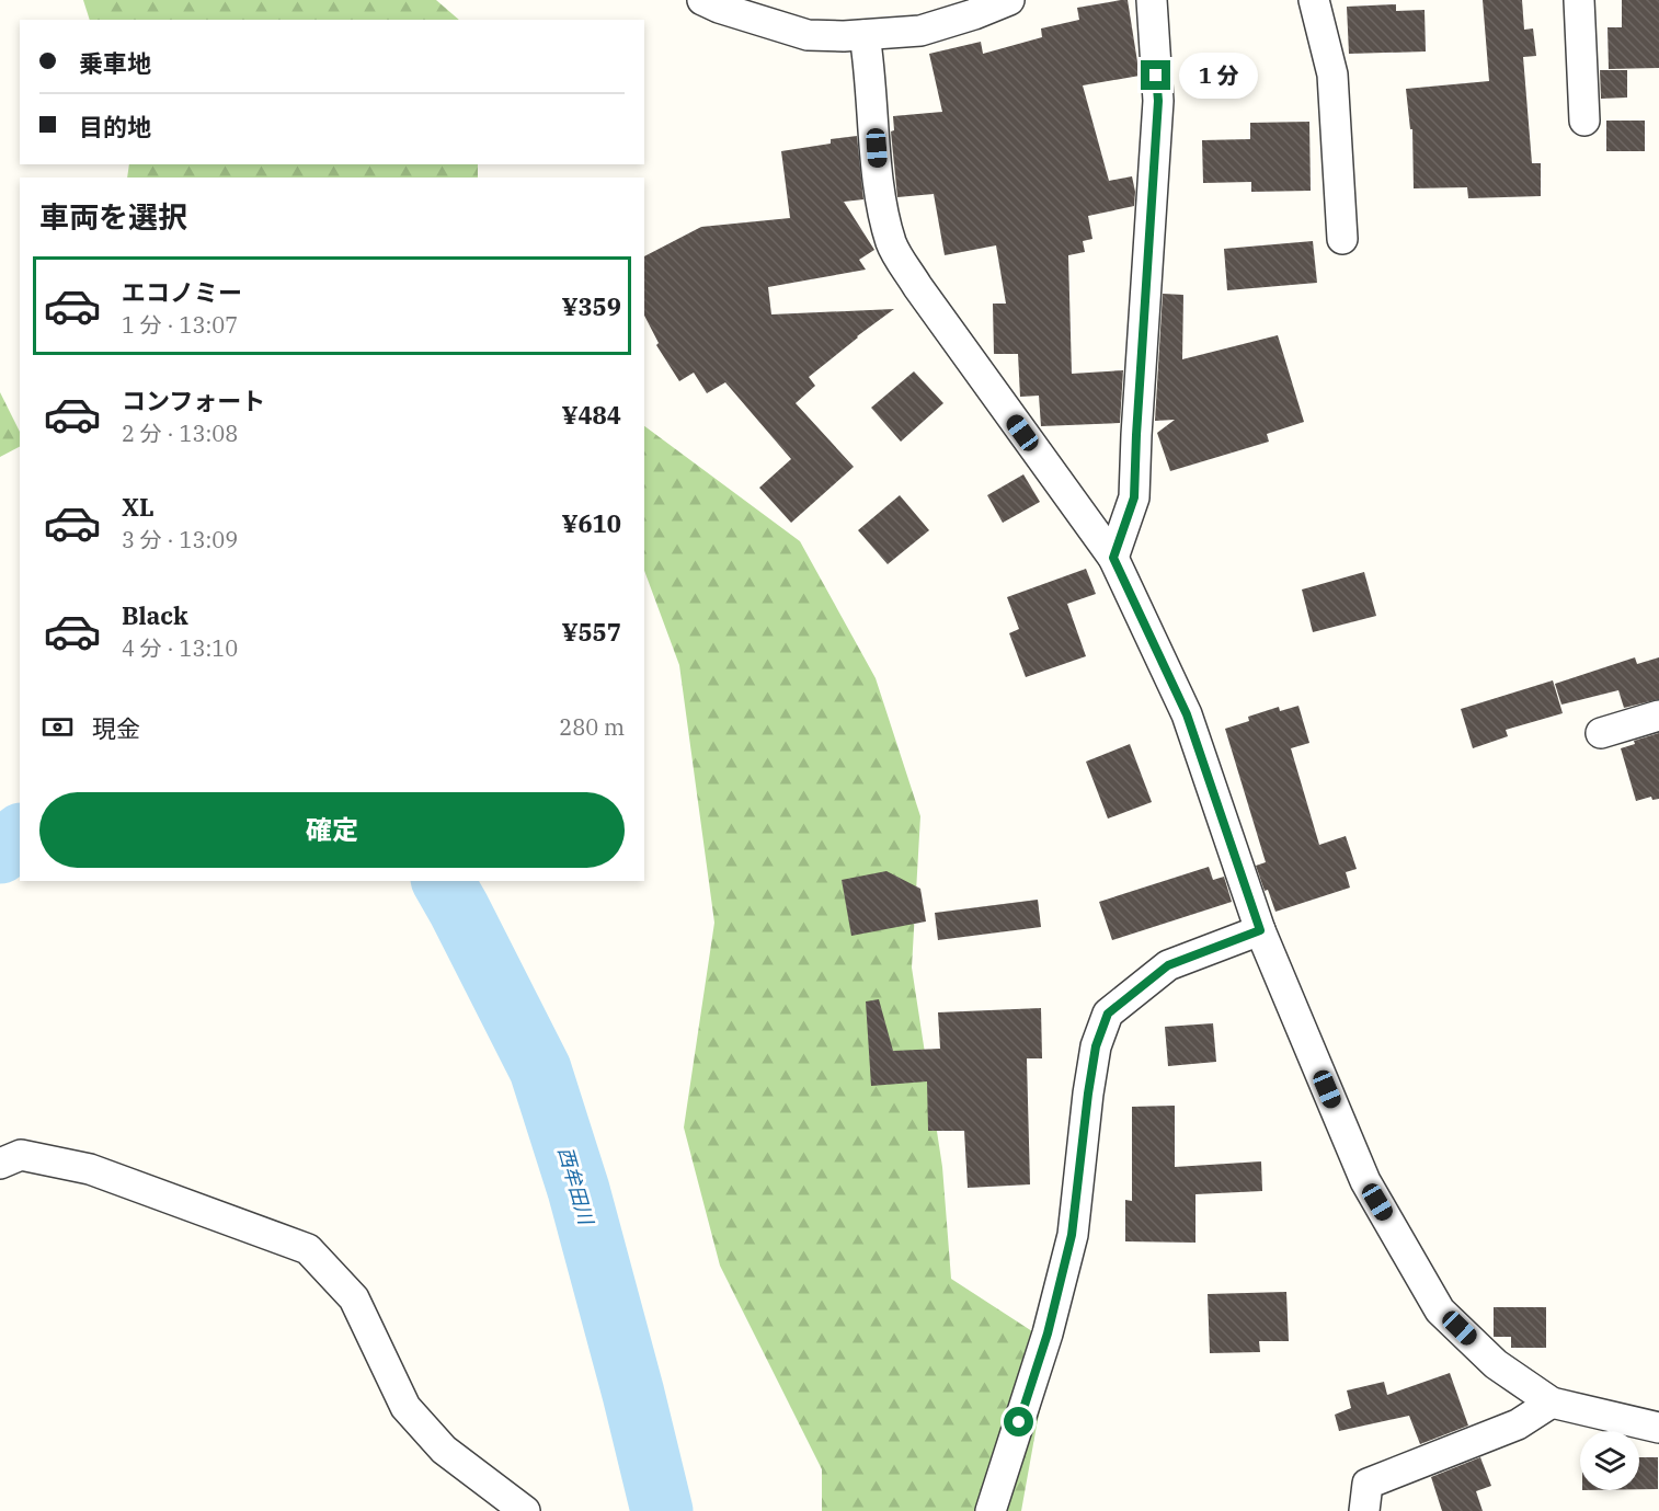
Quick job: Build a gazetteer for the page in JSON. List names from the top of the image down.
{
  "water": ["西牟田川"],
  "page": {
    "banner": ["乗車地", "目的地"],
    "bubble": "1 分",
    "heading": "車両を選択",
    "list": [
      {
        "name": "エコノミー",
        "note": "1 分 · 13:07",
        "value": "¥359"
      },
      {
        "name": "コンフォート",
        "note": "2 分 · 13:08",
        "value": "¥484"
      },
      {
        "name": "XL",
        "note": "3 分 · 13:09",
        "value": "¥610"
      },
      {
        "name": "Black",
        "note": "4 分 · 13:10",
        "value": "¥557"
      }
    ],
    "pay": ["現金", "280 m"],
    "buttons": "確定"
  }
}
